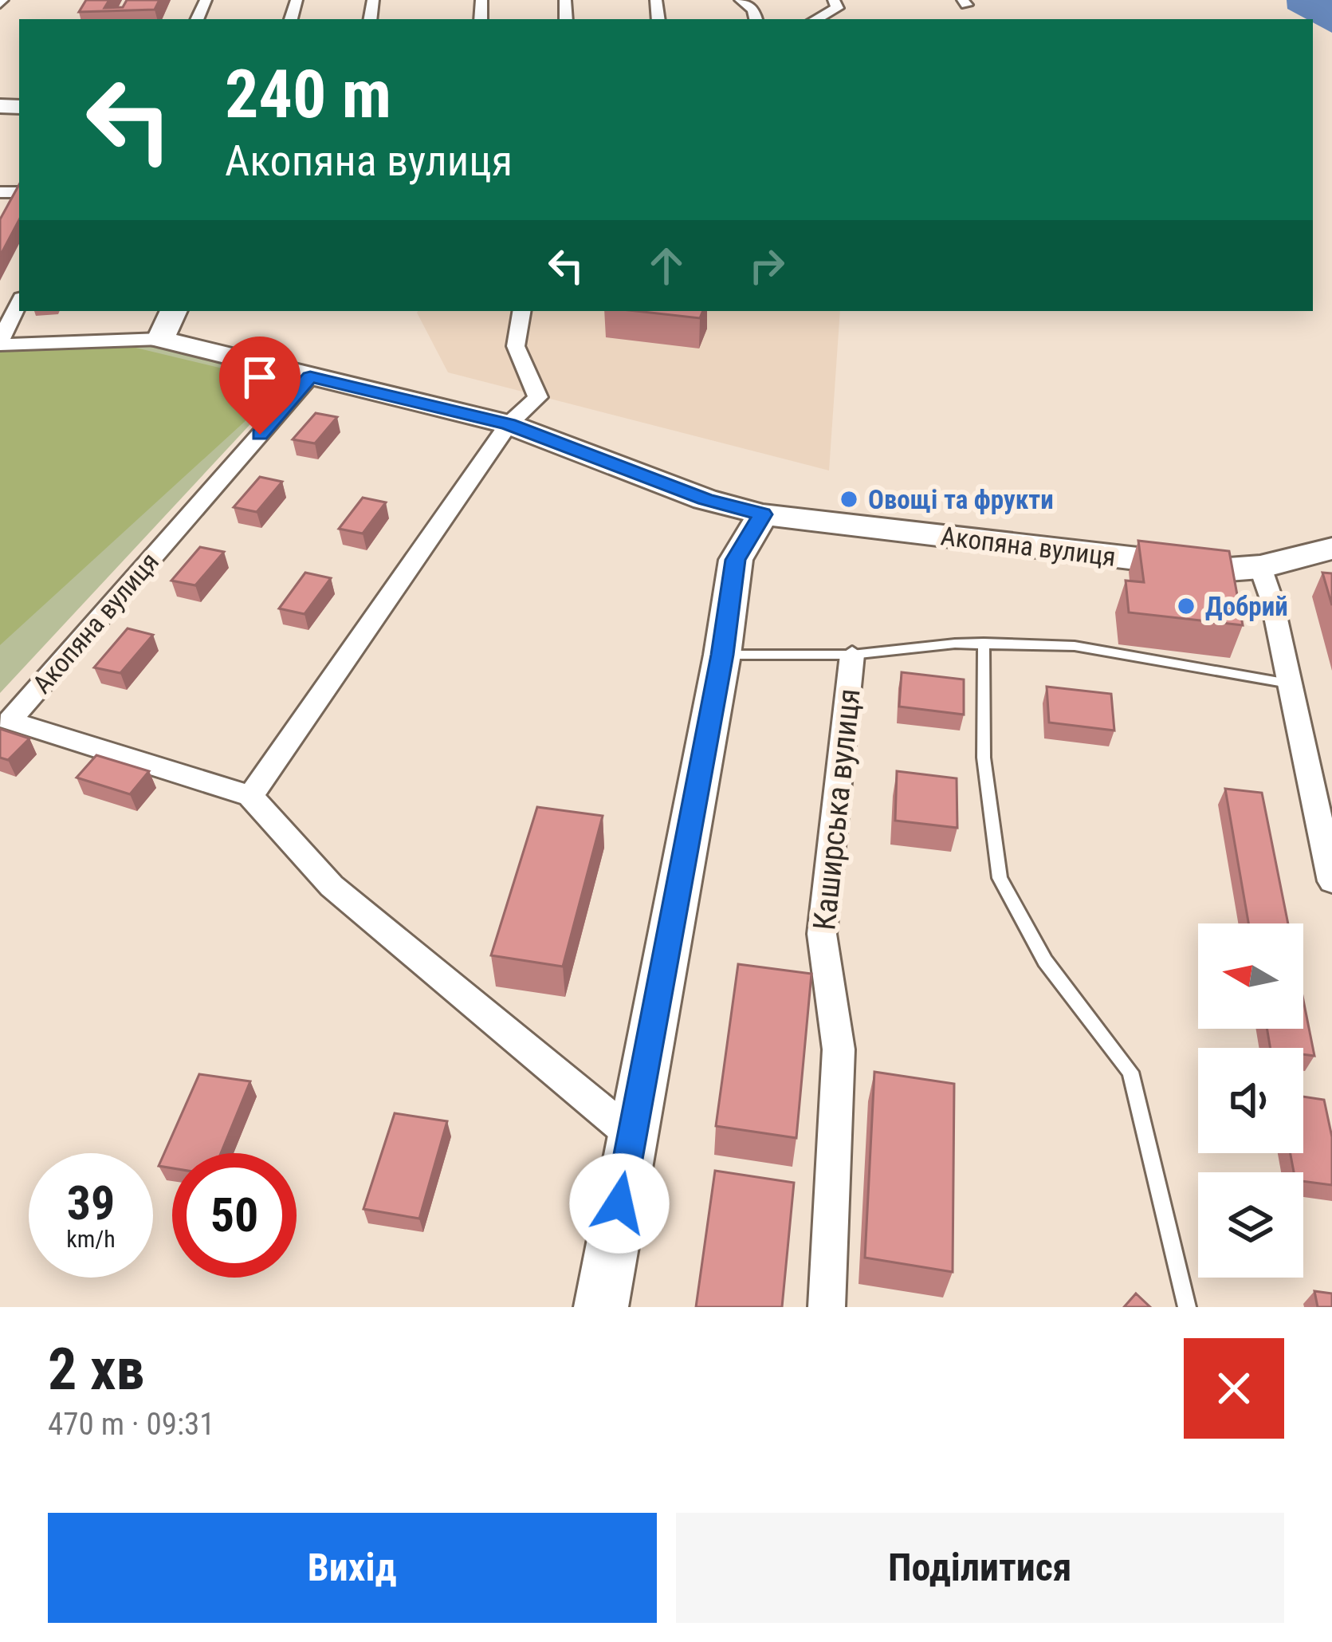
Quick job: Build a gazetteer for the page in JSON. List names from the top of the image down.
{
  "streets": {
    "main road": ["Акопяна вулиця"],
    "street": ["Каширська вулиця"]
  },
  "places": ["Овощі та фрукти", "Добрий"],
  "north": "left",
  "page": {
    "turn": ["240 m", "Акопяна вулиця"],
    "speed": "39 km/h",
    "limit": "50",
    "heading": ["2 хв", "470 m · 09:31"],
    "buttons": ["Вихід", "Поділитися"]
  }
}
